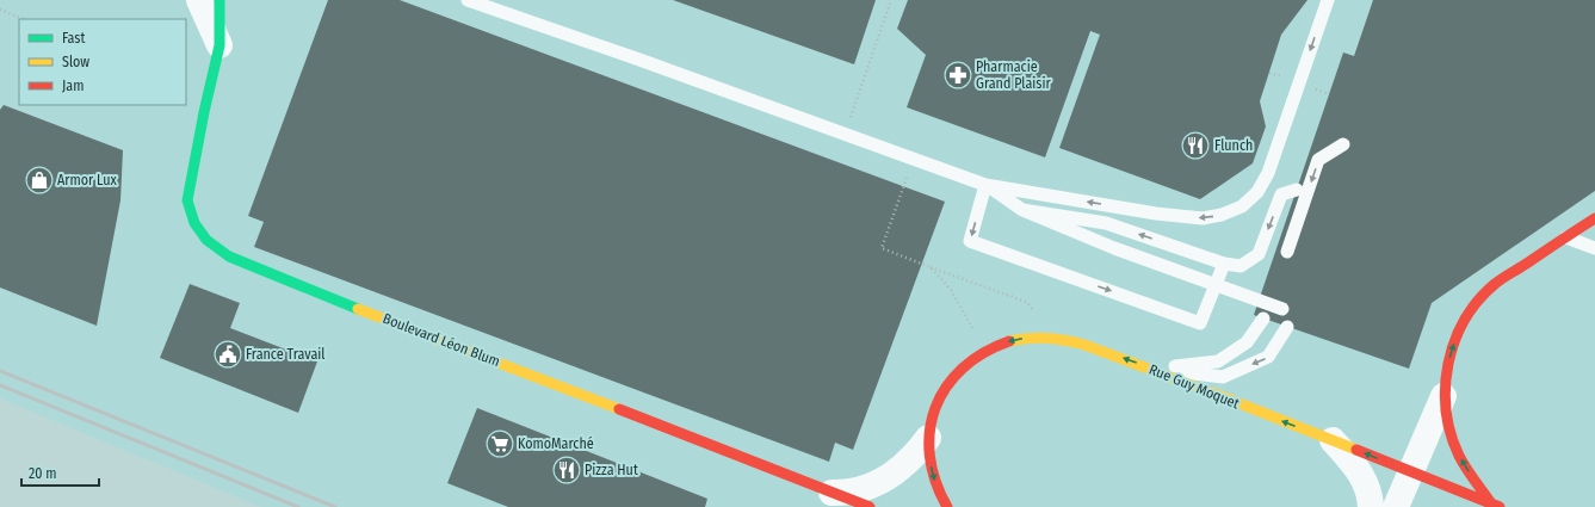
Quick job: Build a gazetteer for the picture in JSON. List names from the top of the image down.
{
  "streets": {
    "street": ["Boulevard Léon Blum", "Rue Guy Moquet"]
  },
  "crossings": [
    ["Boulevard Léon Blum", "Rue Guy Moquet"]
  ],
  "places": {
    "pharmacy": ["Pharmacie Grand Plaisir"],
    "restaurant": ["Flunch", "Pizza Hut"],
    "shop": ["Armor Lux"],
    "public building": ["France Travail"],
    "supermarket": ["KomoMarché"]
  },
  "legend": ["Fast", "Slow", "Jam"],
  "scale_bar": "20 m"
}
